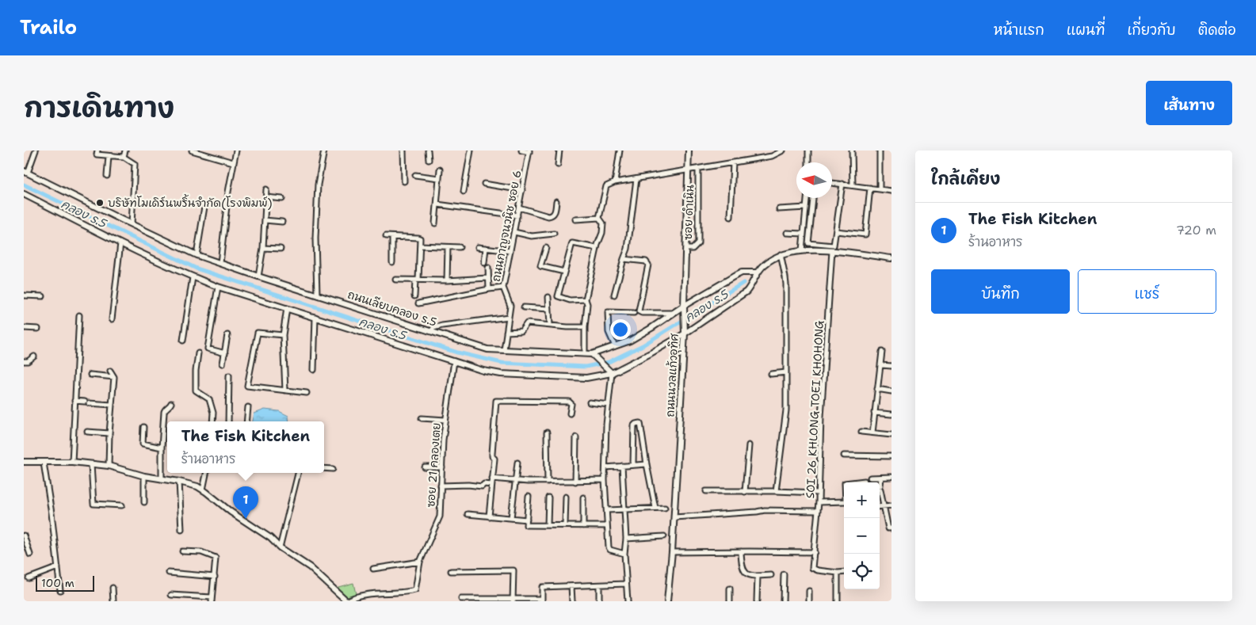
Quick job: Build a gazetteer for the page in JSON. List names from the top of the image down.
{
  "streets": {
    "street": [
      "ซอย ดำเนิน",
      "ถนนกาญจนวนิช ซอย 6",
      "ถนนเลียบคลอง ร.5",
      "ถนนนวลแก้วอุทิศ",
      "SOI 26 KHLONG TOEI KHOHONG",
      "ซอย 21 คลองเตย"
    ]
  },
  "crossings": [
    ["ซอย ดำเนิน", "ถนนนวลแก้วอุทิศ"],
    ["ถนนกาญจนวนิช ซอย 6", "ถนนเลียบคลอง ร.5"],
    ["ถนนเลียบคลอง ร.5", "ถนนนวลแก้วอุทิศ"]
  ],
  "water": ["คลอง ร.5"],
  "places": ["บริษัทโมเดิร์นพริ้นจำกัด(โรงพิมพ์)"],
  "scale_bar": "100 m",
  "north": "left",
  "page": {
    "header": "Trailo",
    "nav": [
      "หน้าแรก",
      "แผนที่",
      "เกี่ยวกับ",
      "ติดต่อ"
    ],
    "title": "การเดินทาง",
    "buttons": [
      "เส้นทาง",
      ["บันทึก", "แชร์"]
    ],
    "heading": "ใกล้เคียง",
    "list": [
      {
        "mark": "1",
        "name": "The Fish Kitchen",
        "note": "ร้านอาหาร",
        "value": "720 m"
      }
    ],
    "popup": ["The Fish Kitchen", "ร้านอาหาร"],
    "map_buttons": ["+", "−"],
    "pins": "1",
    "scale": "100 m"
  }
}
